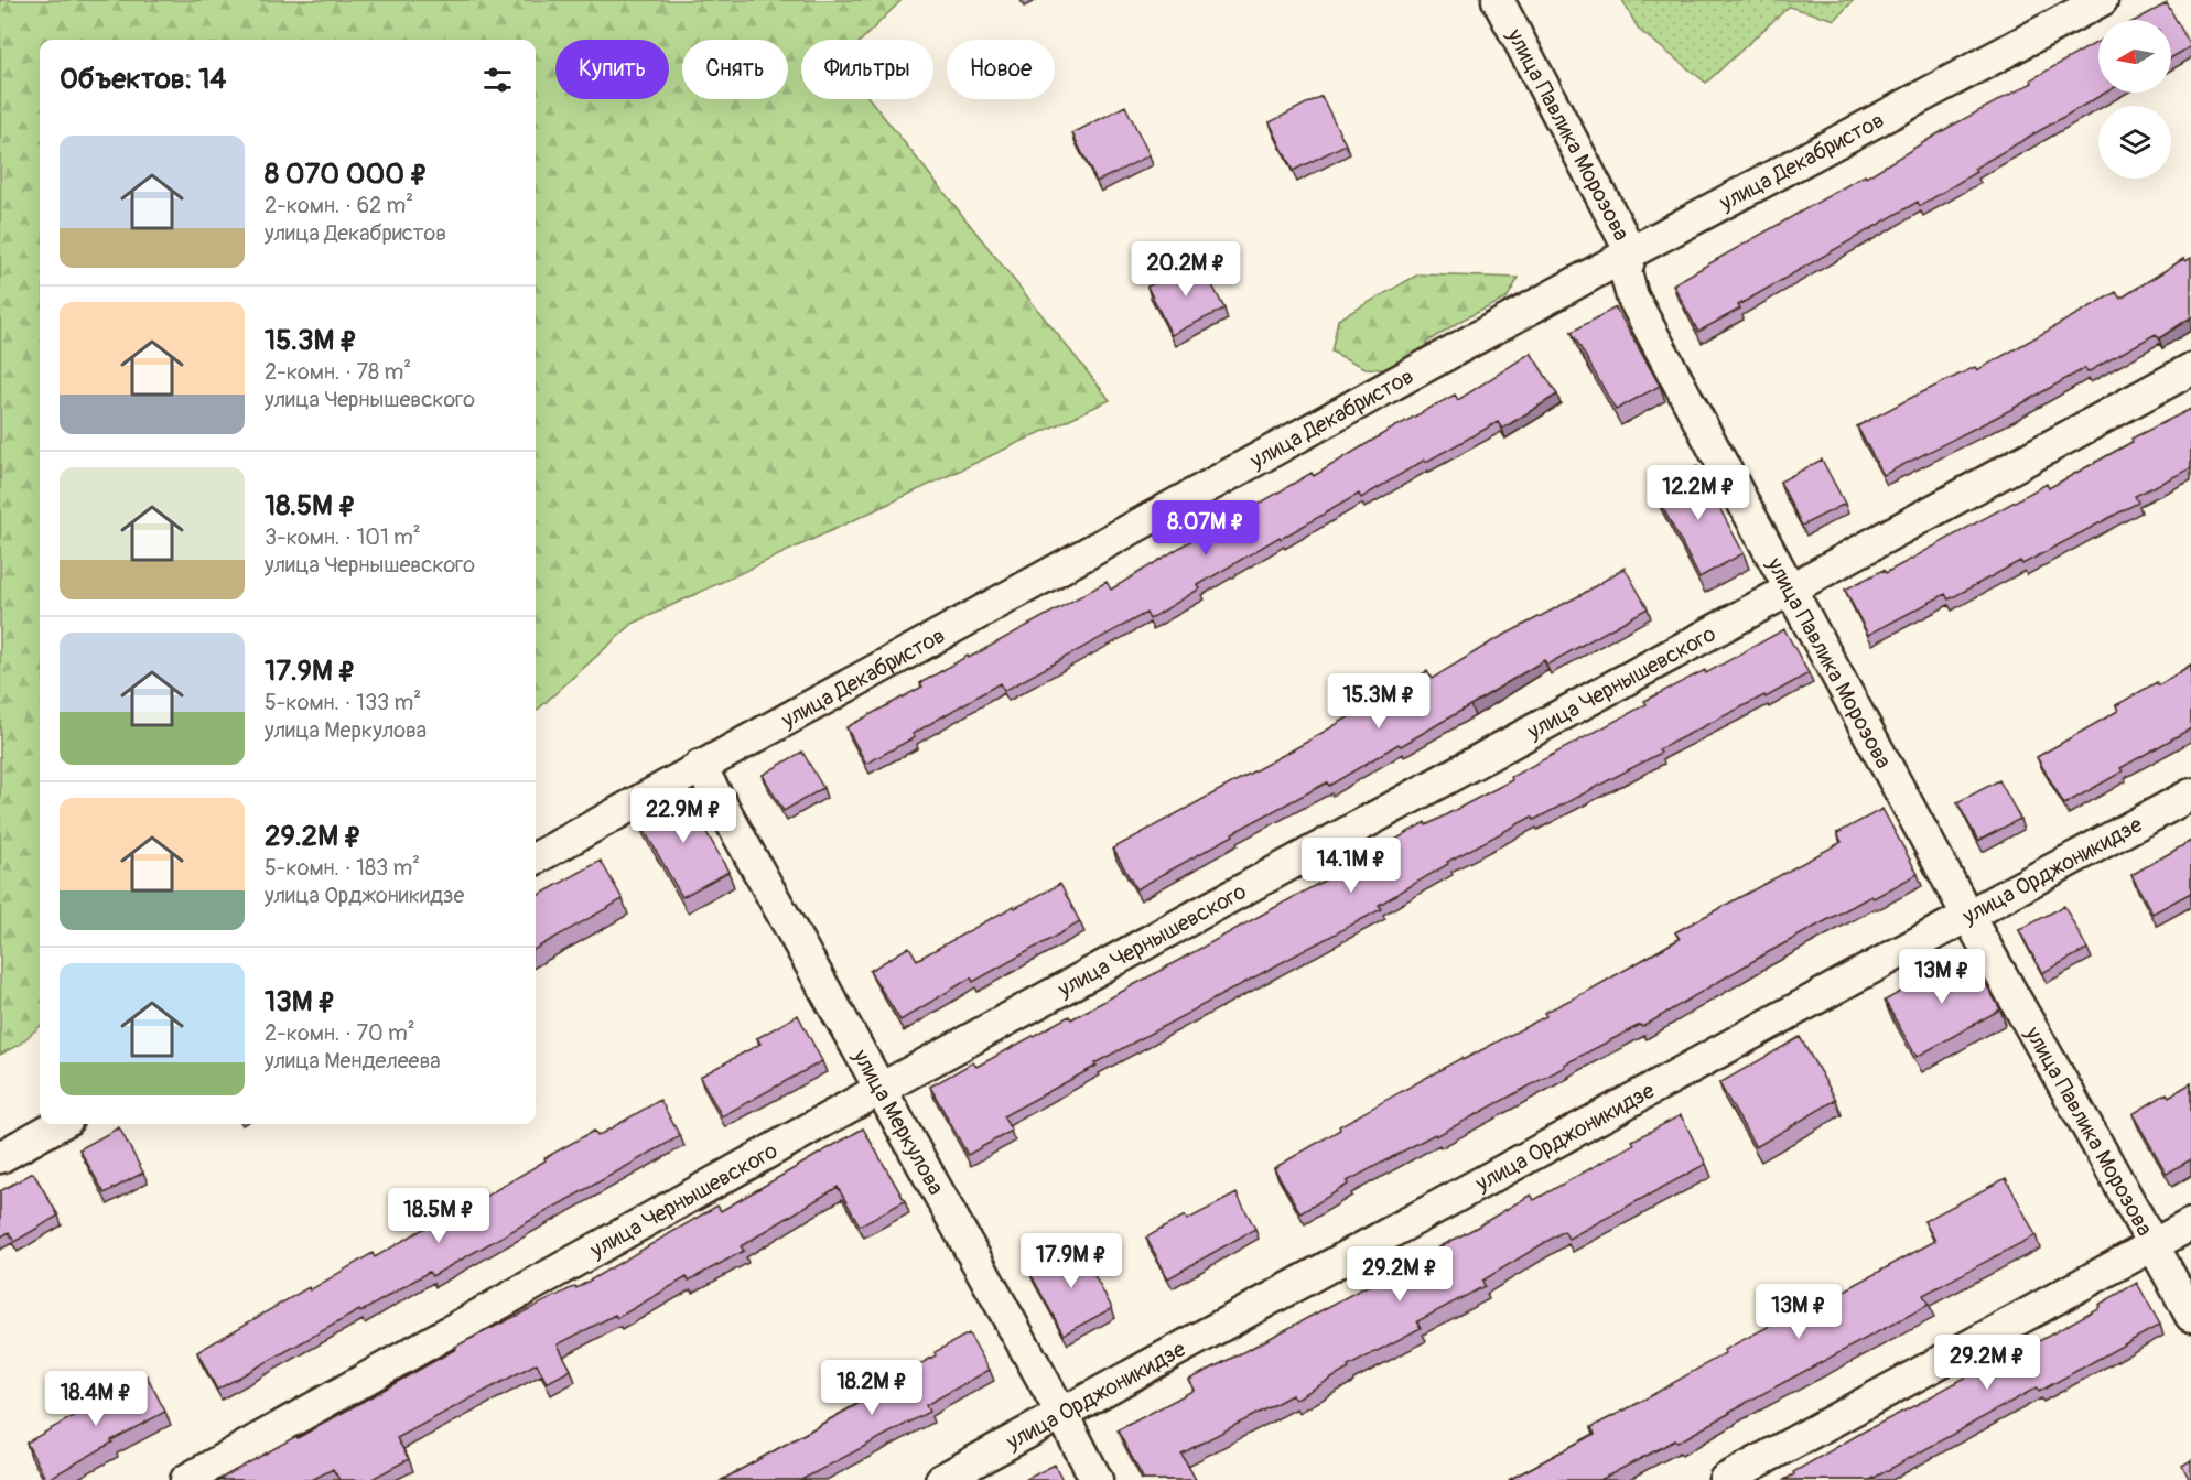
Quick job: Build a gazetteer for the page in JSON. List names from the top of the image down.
{
  "streets": {
    "street": [
      "улица Павлика Морозова",
      "улица Декабристов",
      "улица Чернышевского",
      "улица Орджоникидзе",
      "улица Меркулова"
    ]
  },
  "crossings": [
    ["улица Павлика Морозова", "улица Декабристов"],
    ["улица Павлика Морозова", "улица Чернышевского"],
    ["улица Павлика Морозова", "улица Орджоникидзе"],
    ["улица Декабристов", "улица Меркулова"],
    ["улица Чернышевского", "улица Меркулова"],
    ["улица Орджоникидзе", "улица Меркулова"]
  ],
  "north": "left",
  "page": {
    "chip": [
      "Купить",
      "Снять",
      "Фильтры",
      "Новое"
    ],
    "heading": "Объектов: 14",
    "list": [
      {
        "name": "8 070 000 ₽",
        "note": "2-комн. · 62 m² · улица Декабристов"
      },
      {
        "name": "15.3M ₽",
        "note": "2-комн. · 78 m² · улица Чернышевского"
      },
      {
        "name": "18.5M ₽",
        "note": "3-комн. · 101 m² · улица Чернышевского"
      },
      {
        "name": "17.9M ₽",
        "note": "5-комн. · 133 m² · улица Меркулова"
      },
      {
        "name": "29.2M ₽",
        "note": "5-комн. · 183 m² · улица Орджоникидзе"
      },
      {
        "name": "13M ₽",
        "note": "2-комн. · 70 m² · улица Менделеева"
      }
    ],
    "price": [
      "20.2M ₽",
      "12.2M ₽",
      "8.07M ₽",
      "15.3M ₽",
      "22.9M ₽",
      "14.1M ₽",
      "13M ₽",
      "18.5M ₽",
      "17.9M ₽",
      "29.2M ₽",
      "13M ₽",
      "29.2M ₽",
      "18.2M ₽",
      "18.4M ₽"
    ]
  }
}
